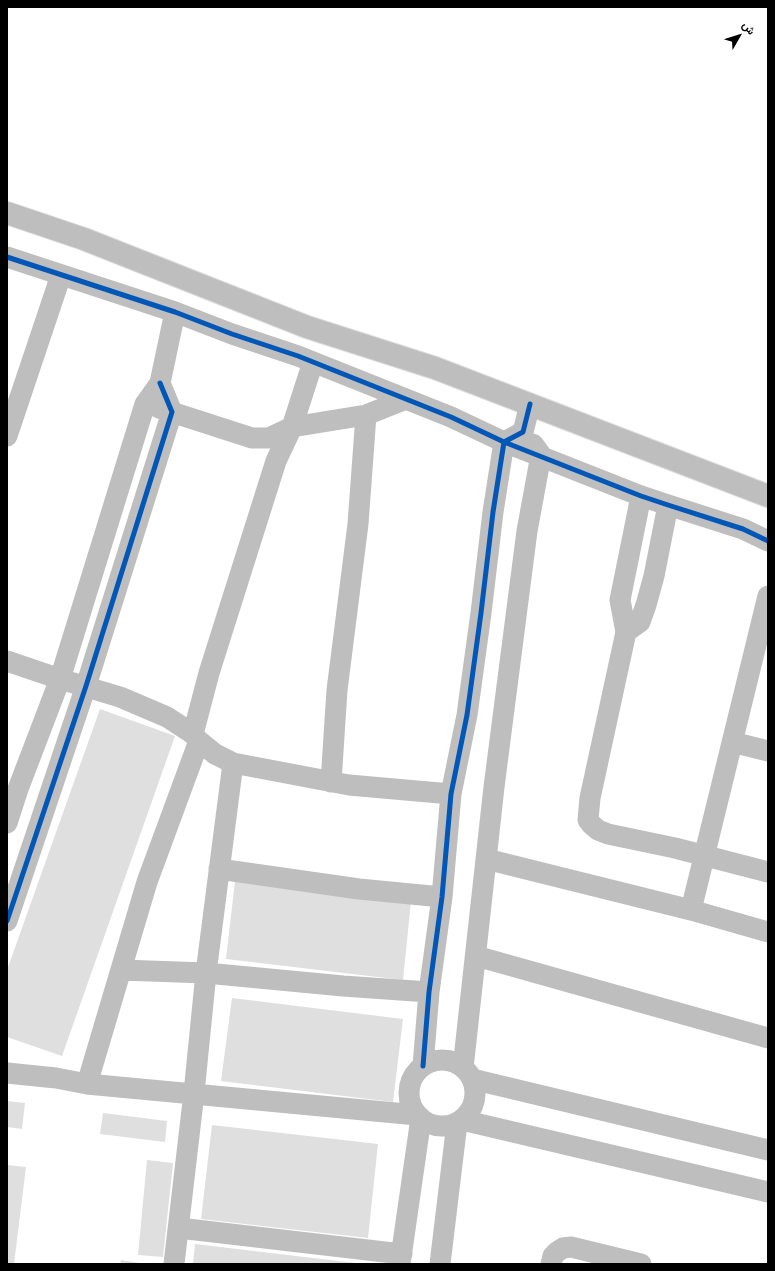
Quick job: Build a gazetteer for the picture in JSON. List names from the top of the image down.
{
  "north": "top right"
}
